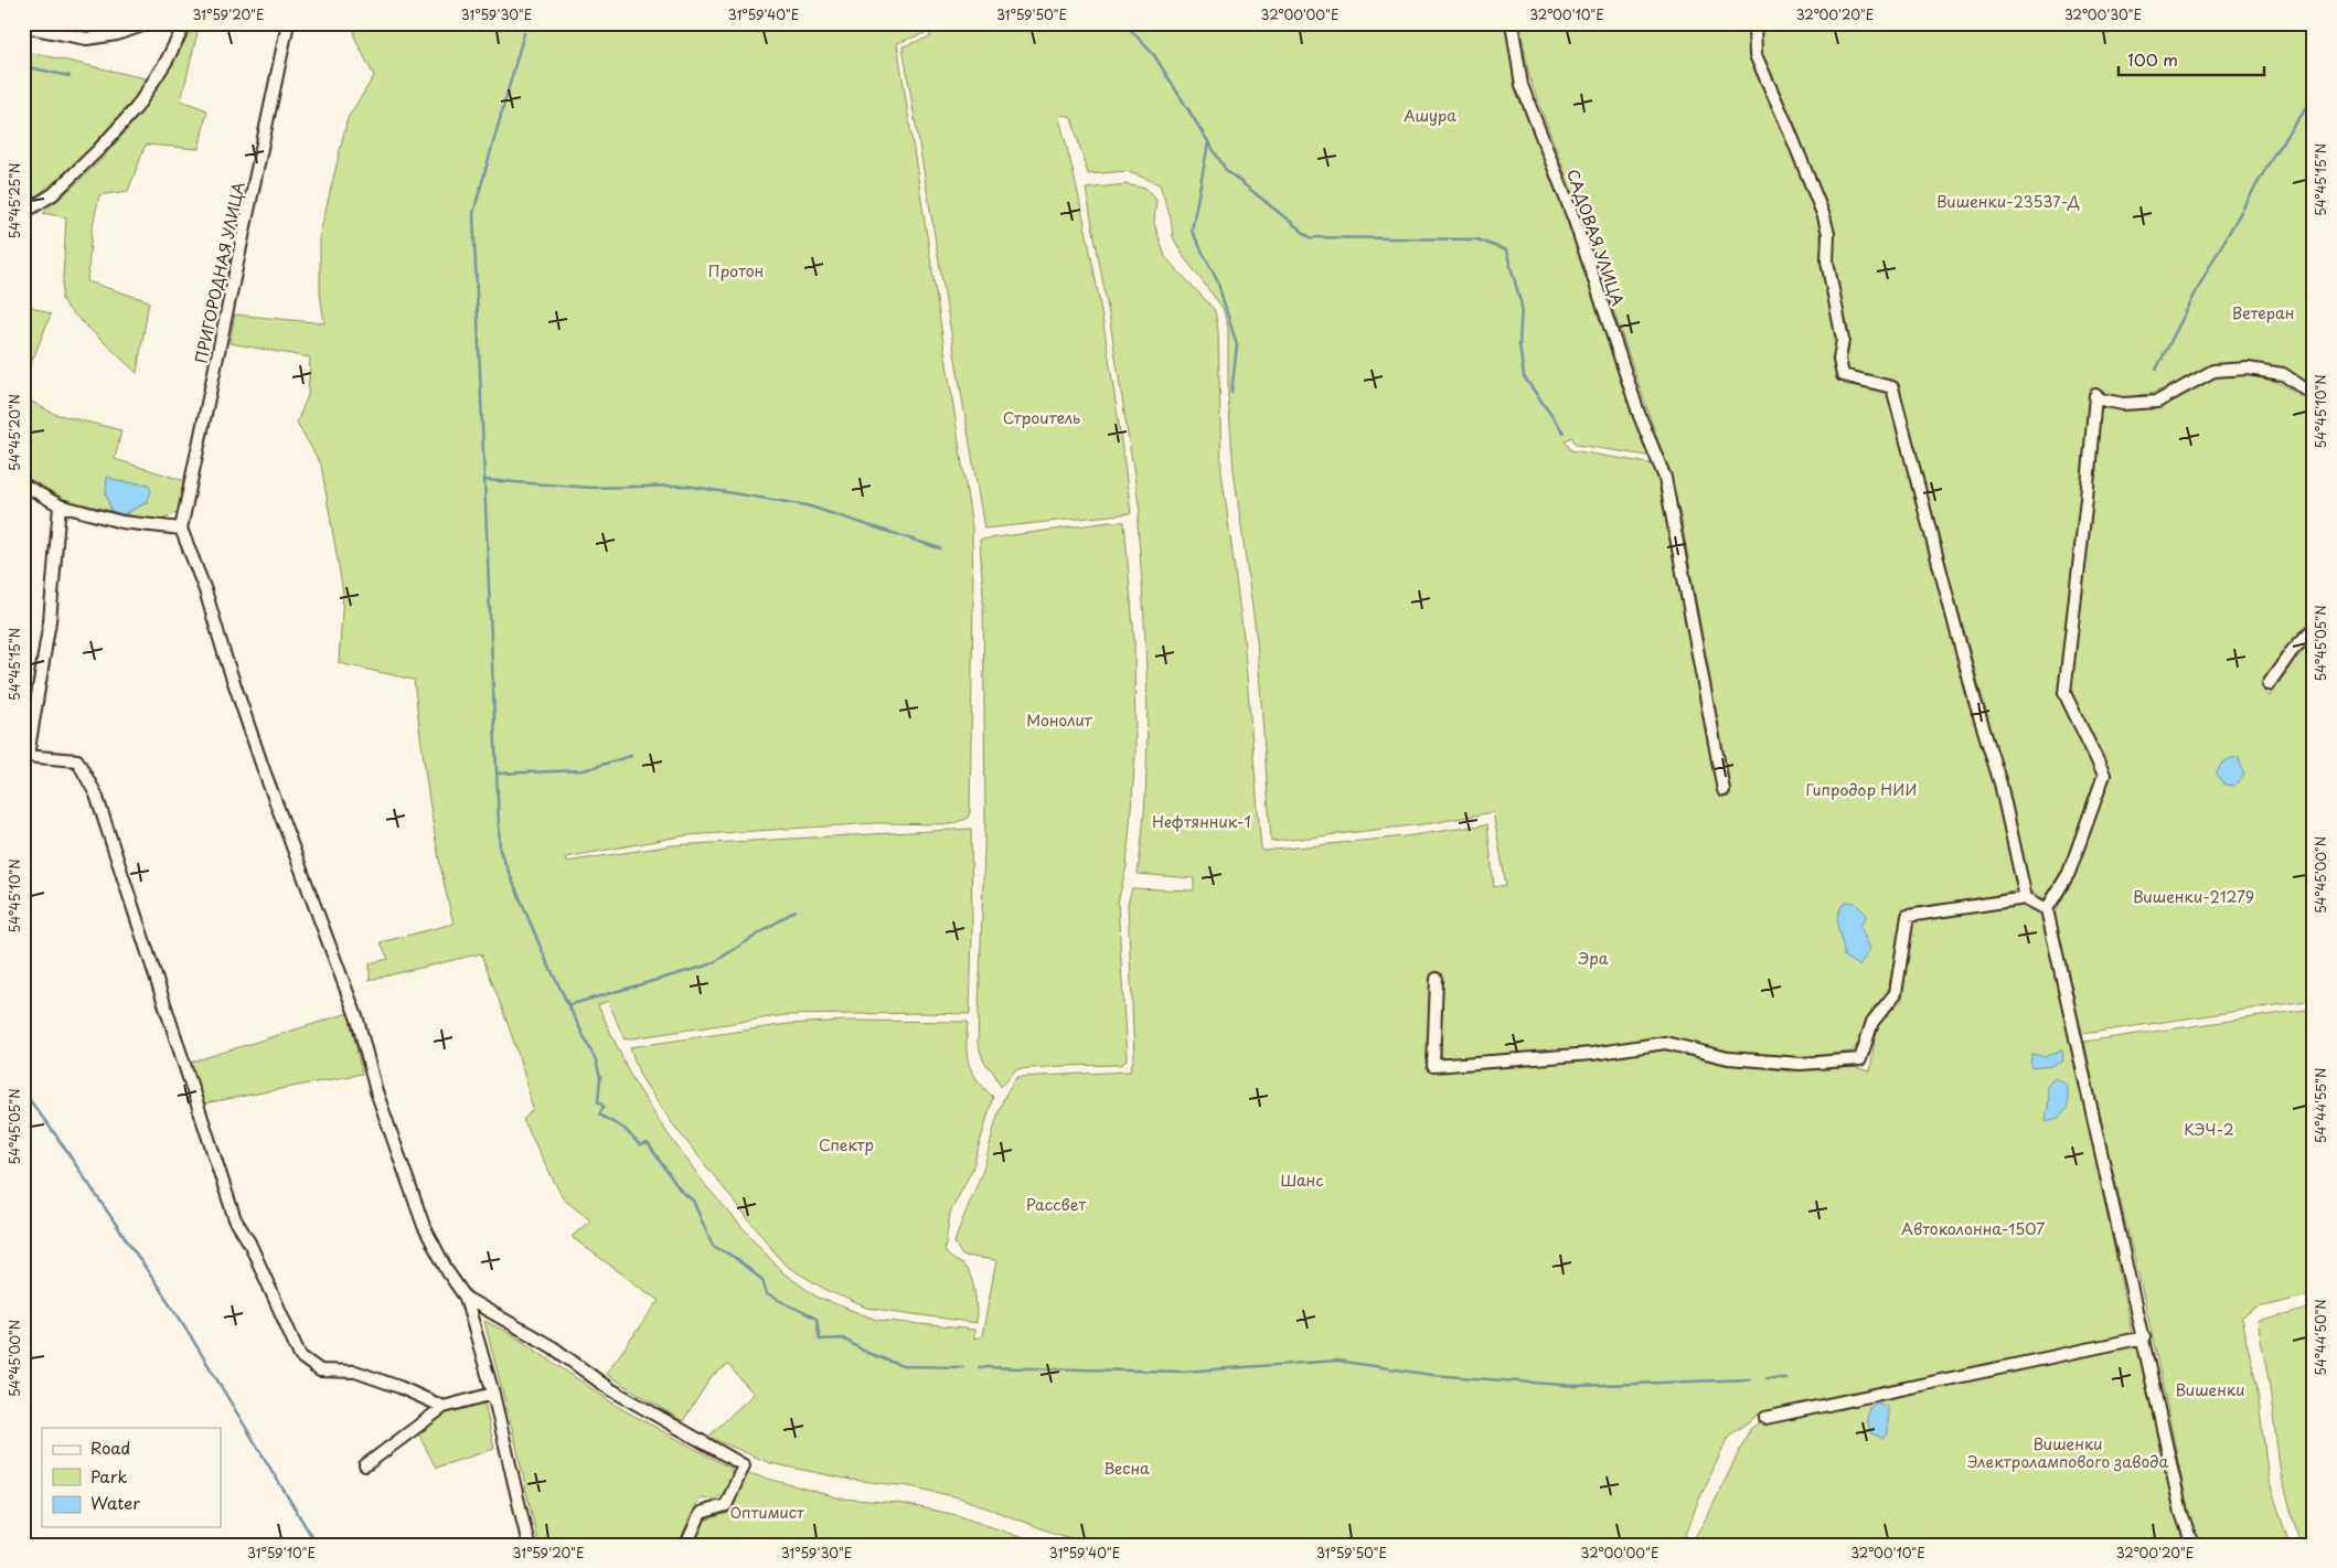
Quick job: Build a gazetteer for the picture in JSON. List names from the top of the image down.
{
  "streets": {
    "street": ["САДОВАЯ УЛИЦА", "ПРИГОРОДНАЯ УЛИЦА"]
  },
  "parks": [
    "Ашура",
    "Вишенки-23537-Д",
    "Протон",
    "Ветеран",
    "Строитель",
    "Монолит",
    "Гипродор НИИ",
    "Нефтянник-1",
    "Вишенки-21279",
    "Эра",
    "КЭЧ-2",
    "Спектр",
    "Шанс",
    "Рассвет",
    "Автоколонна-1507",
    "Вишенки",
    "Вишенки Электролампового завода",
    "Весна",
    "Оптимист"
  ],
  "legend": ["Road", "Park", "Water"],
  "scale_bar": "100 m",
  "coordinates": [
    "31°59'20\"E",
    "31°59'30\"E",
    "31°59'40\"E",
    "31°59'50\"E",
    "32°00'00\"E",
    "32°00'10\"E",
    "32°00'20\"E",
    "32°00'30\"E",
    "54°45'15\"N",
    "54°45'25\"N",
    "54°45'10\"N",
    "54°45'20\"N",
    "54°45'05\"N",
    "54°45'00\"N",
    "54°44'55\"N",
    "54°44'50\"N",
    "31°59'10\"E"
  ]
}
